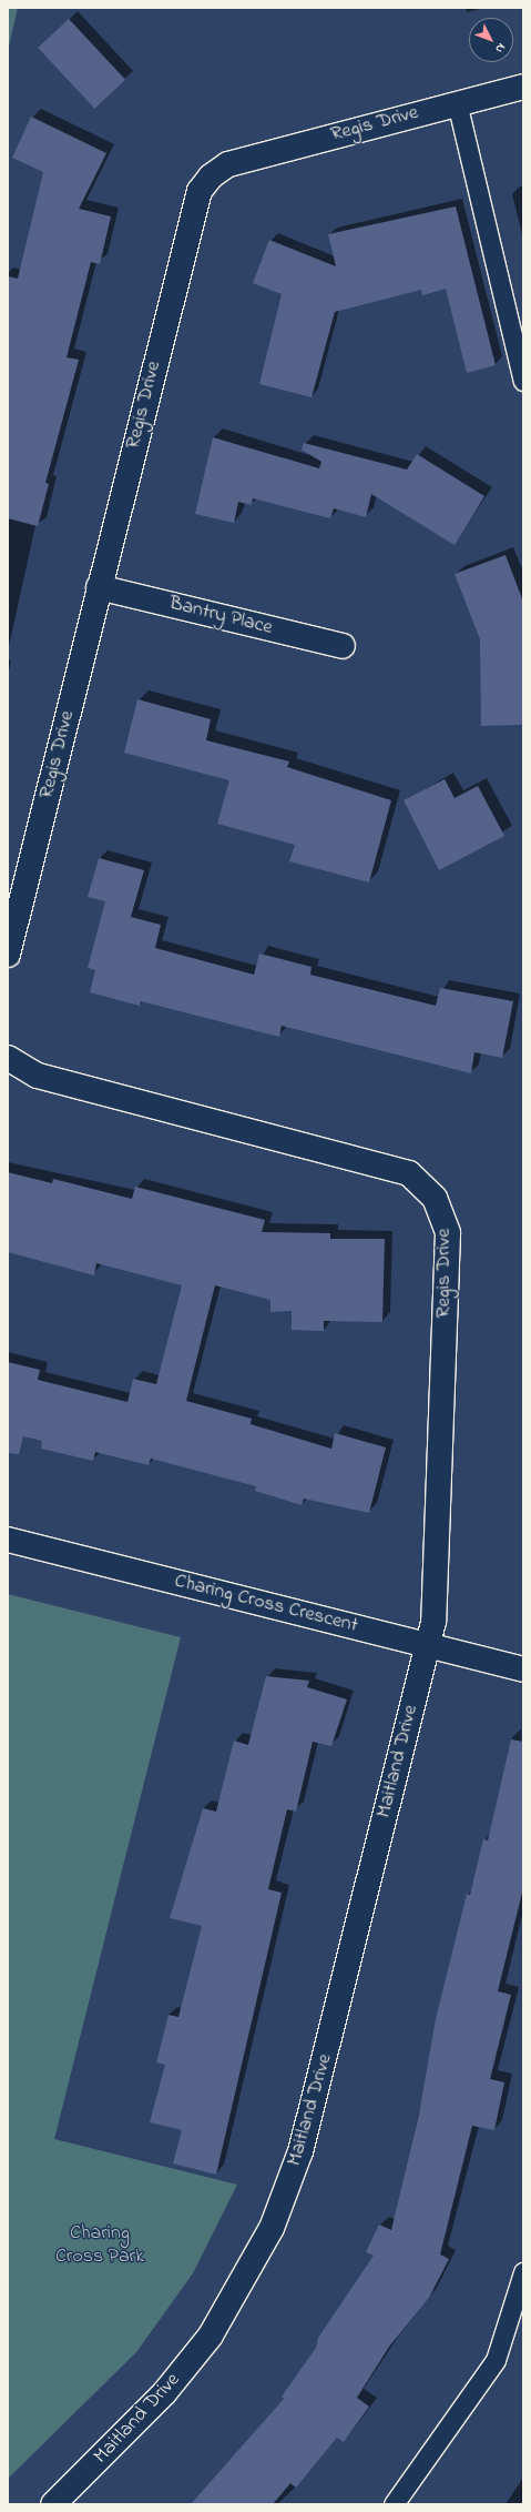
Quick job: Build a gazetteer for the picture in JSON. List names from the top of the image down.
{
  "streets": {
    "street": [
      "Regis Drive",
      "Bantry Place",
      "Charing Cross Crescent",
      "Maitland Drive"
    ]
  },
  "crossings": [
    ["Regis Drive", "Bantry Place"],
    ["Regis Drive", "Charing Cross Crescent"],
    ["Regis Drive", "Maitland Drive"],
    ["Charing Cross Crescent", "Maitland Drive"]
  ],
  "parks": ["Charing Cross Park"],
  "north": "bottom right"
}
